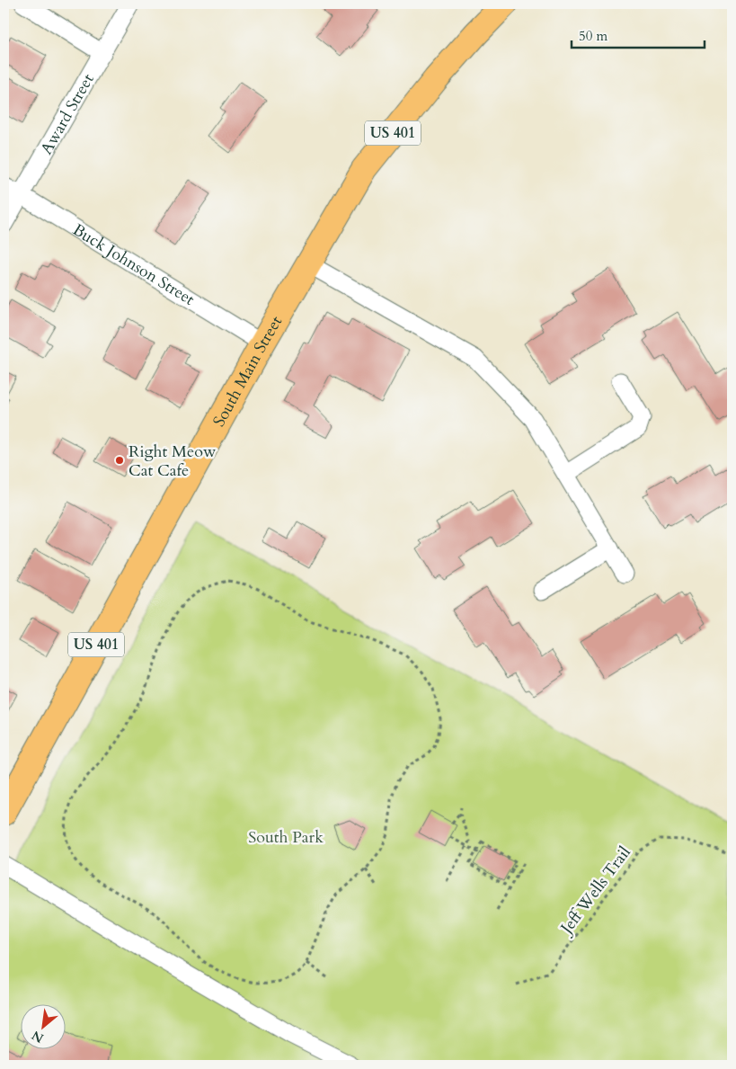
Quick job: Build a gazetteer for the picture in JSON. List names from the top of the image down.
{
  "streets": {
    "highway": ["US 401", "South Main Street"],
    "street": ["Award Street", "Buck Johnson Street"],
    "path": ["Jeff Wells Trail"]
  },
  "crossings": [
    ["Award Street", "Buck Johnson Street"],
    ["Buck Johnson Street", "South Main Street"]
  ],
  "parks": ["South Park"],
  "places": ["Right Meow Cat Cafe"],
  "scale_bar": "50 m",
  "north": "bottom left"
}
